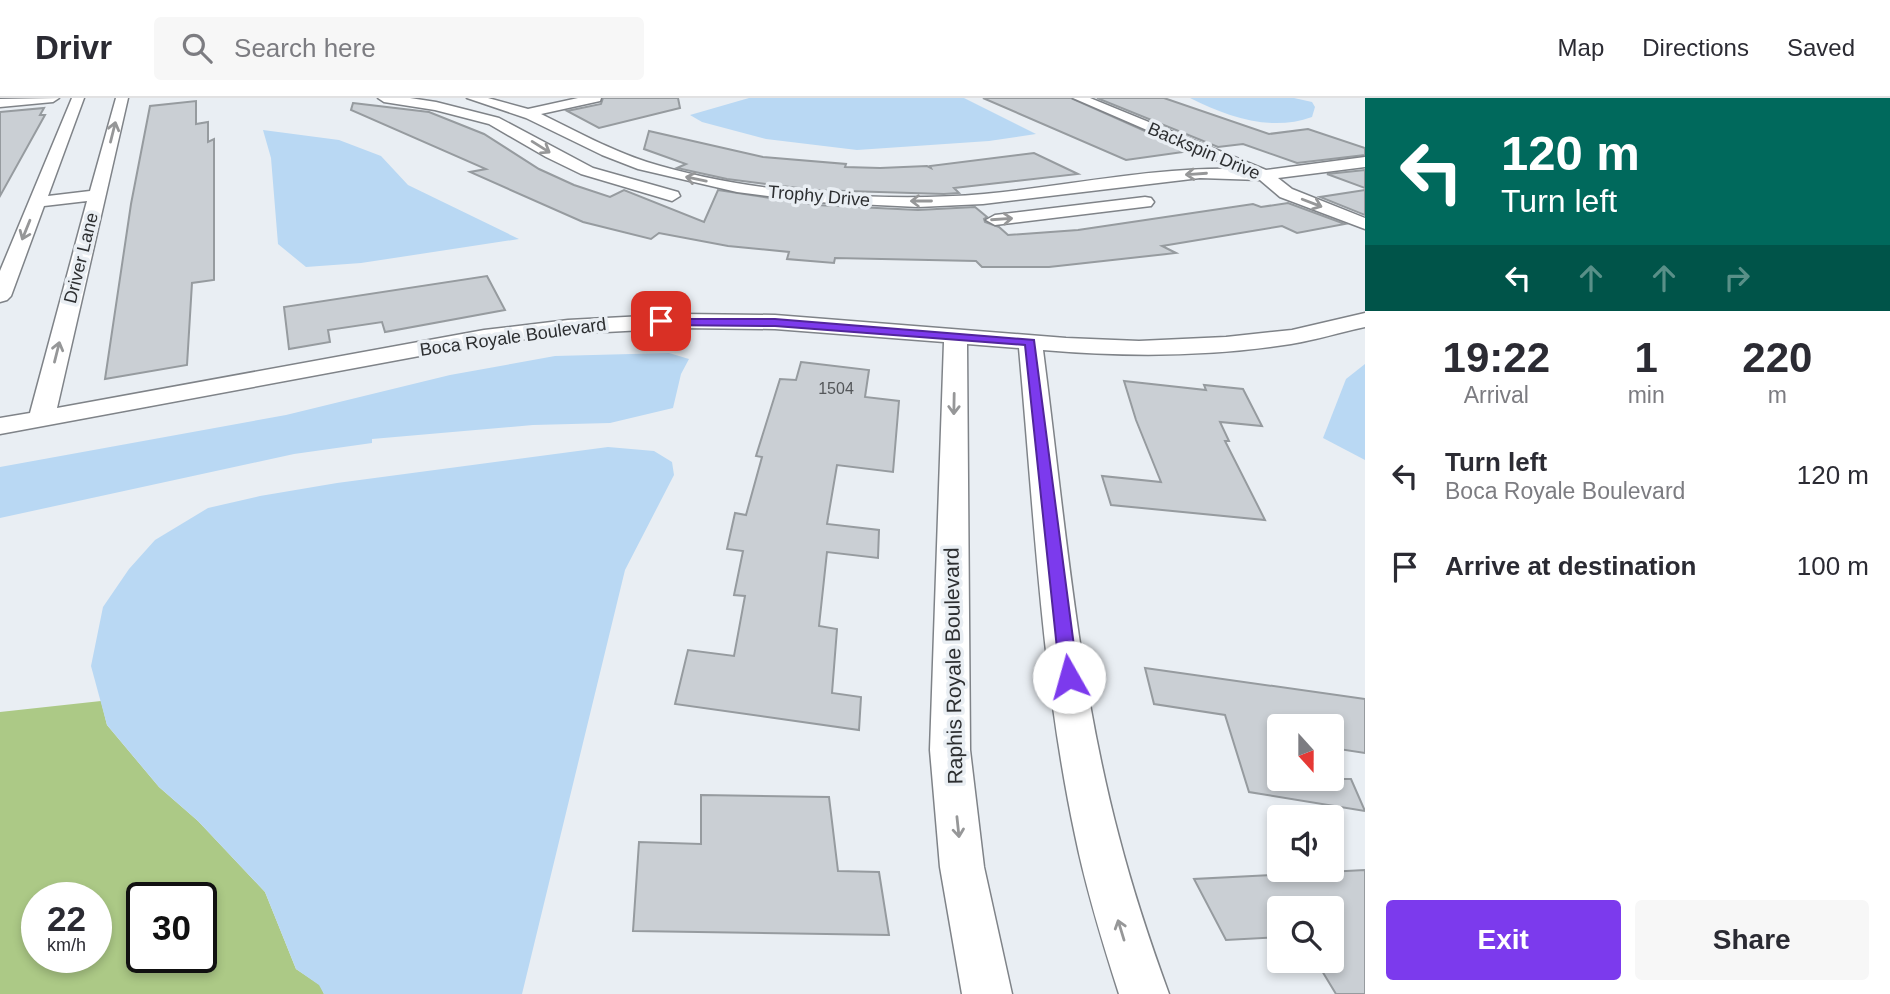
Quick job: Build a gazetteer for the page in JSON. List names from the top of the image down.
{
  "streets": {
    "street": [
      "Backspin Drive",
      "Trophy Drive",
      "Driver Lane",
      "Boca Royale Boulevard",
      "Raphis Royale Boulevard"
    ]
  },
  "crossings": [
    ["Backspin Drive", "Trophy Drive"],
    ["Driver Lane", "Boca Royale Boulevard"],
    ["Boca Royale Boulevard", "Raphis Royale Boulevard"]
  ],
  "house_numbers": ["1504"],
  "north": "bottom",
  "page": {
    "header": "Drivr",
    "search": "Search here",
    "nav": ["Map", "Directions", "Saved"],
    "turn": ["120 m", "Turn left"],
    "eta": [
      "19:22",
      "Arrival",
      "1",
      "min",
      "220",
      "m"
    ],
    "list": [
      {
        "name": "Turn left",
        "note": "Boca Royale Boulevard",
        "value": "120 m"
      },
      {
        "name": "Arrive at destination",
        "value": "100 m"
      }
    ],
    "speed": "22 km/h",
    "limit": "30",
    "buttons": ["Exit", "Share"]
  }
}
